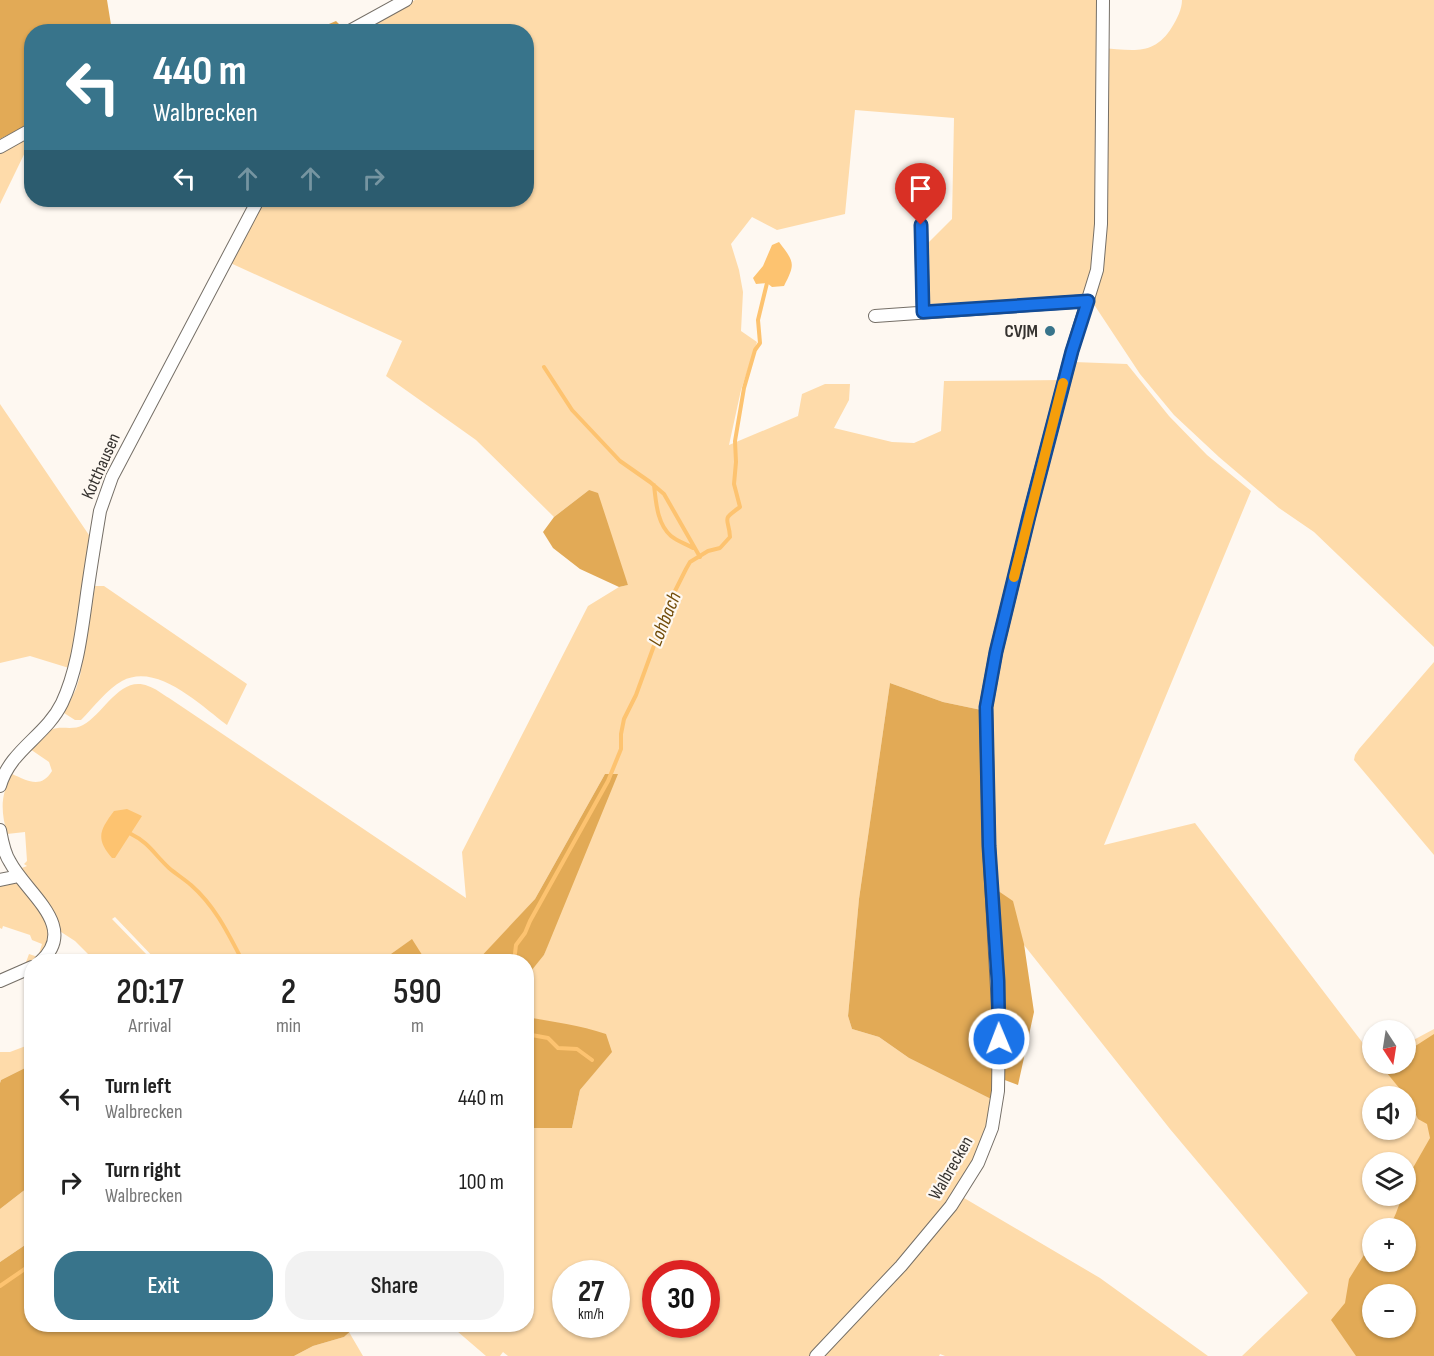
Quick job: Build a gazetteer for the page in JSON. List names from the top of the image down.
{
  "streets": {
    "street": ["Kotthausen", "Walbrecken"]
  },
  "water": ["Lohbach"],
  "places": ["CVJM"],
  "north": "bottom",
  "page": {
    "turn": ["440 m", "Walbrecken"],
    "eta": [
      "20:17",
      "Arrival",
      "2",
      "min",
      "590",
      "m"
    ],
    "map_buttons": ["+", "−"],
    "list": [
      {
        "name": "Turn left",
        "note": "Walbrecken",
        "value": "440 m"
      },
      {
        "name": "Turn right",
        "note": "Walbrecken",
        "value": "100 m"
      }
    ],
    "buttons": ["Exit", "Share"],
    "speed": "27 km/h",
    "limit": "30"
  }
}
